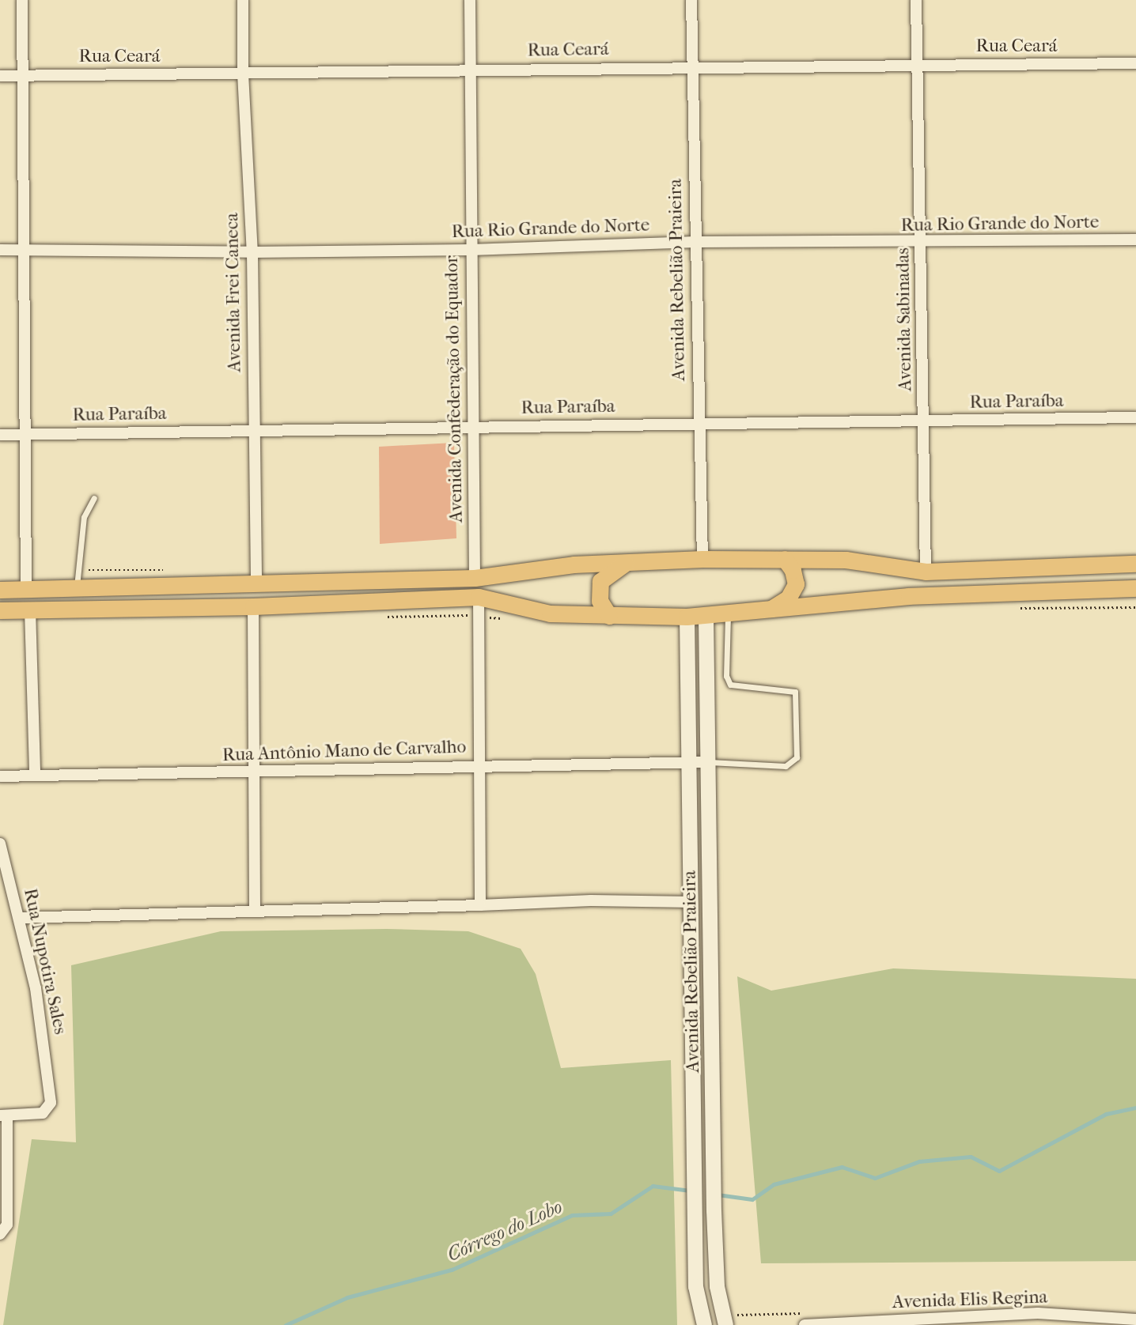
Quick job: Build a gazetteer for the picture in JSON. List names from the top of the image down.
{
  "streets": {
    "street": [
      "Rua Ceará",
      "Rua Rio Grande do Norte",
      "Avenida Rebelião Praieira",
      "Avenida Frei Caneca",
      "Avenida Sabinadas",
      "Avenida Confederação do Equador",
      "Rua Paraíba",
      "Rua Antônio Mano de Carvalho",
      "Rua Nupotira Sales",
      "Avenida Elis Regina"
    ]
  },
  "crossings": [
    ["Rua Ceará", "Avenida Rebelião Praieira"],
    ["Rua Ceará", "Avenida Frei Caneca"],
    ["Rua Ceará", "Avenida Sabinadas"],
    ["Rua Ceará", "Avenida Confederação do Equador"],
    ["Rua Rio Grande do Norte", "Avenida Rebelião Praieira"],
    ["Rua Rio Grande do Norte", "Avenida Frei Caneca"],
    ["Rua Rio Grande do Norte", "Avenida Sabinadas"],
    ["Rua Rio Grande do Norte", "Avenida Confederação do Equador"],
    ["Avenida Rebelião Praieira", "Rua Paraíba"],
    ["Avenida Rebelião Praieira", "Rua Antônio Mano de Carvalho"],
    ["Avenida Frei Caneca", "Rua Paraíba"],
    ["Avenida Sabinadas", "Rua Paraíba"],
    ["Avenida Confederação do Equador", "Rua Paraíba"]
  ],
  "water": ["Córrego do Lobo"]
}
